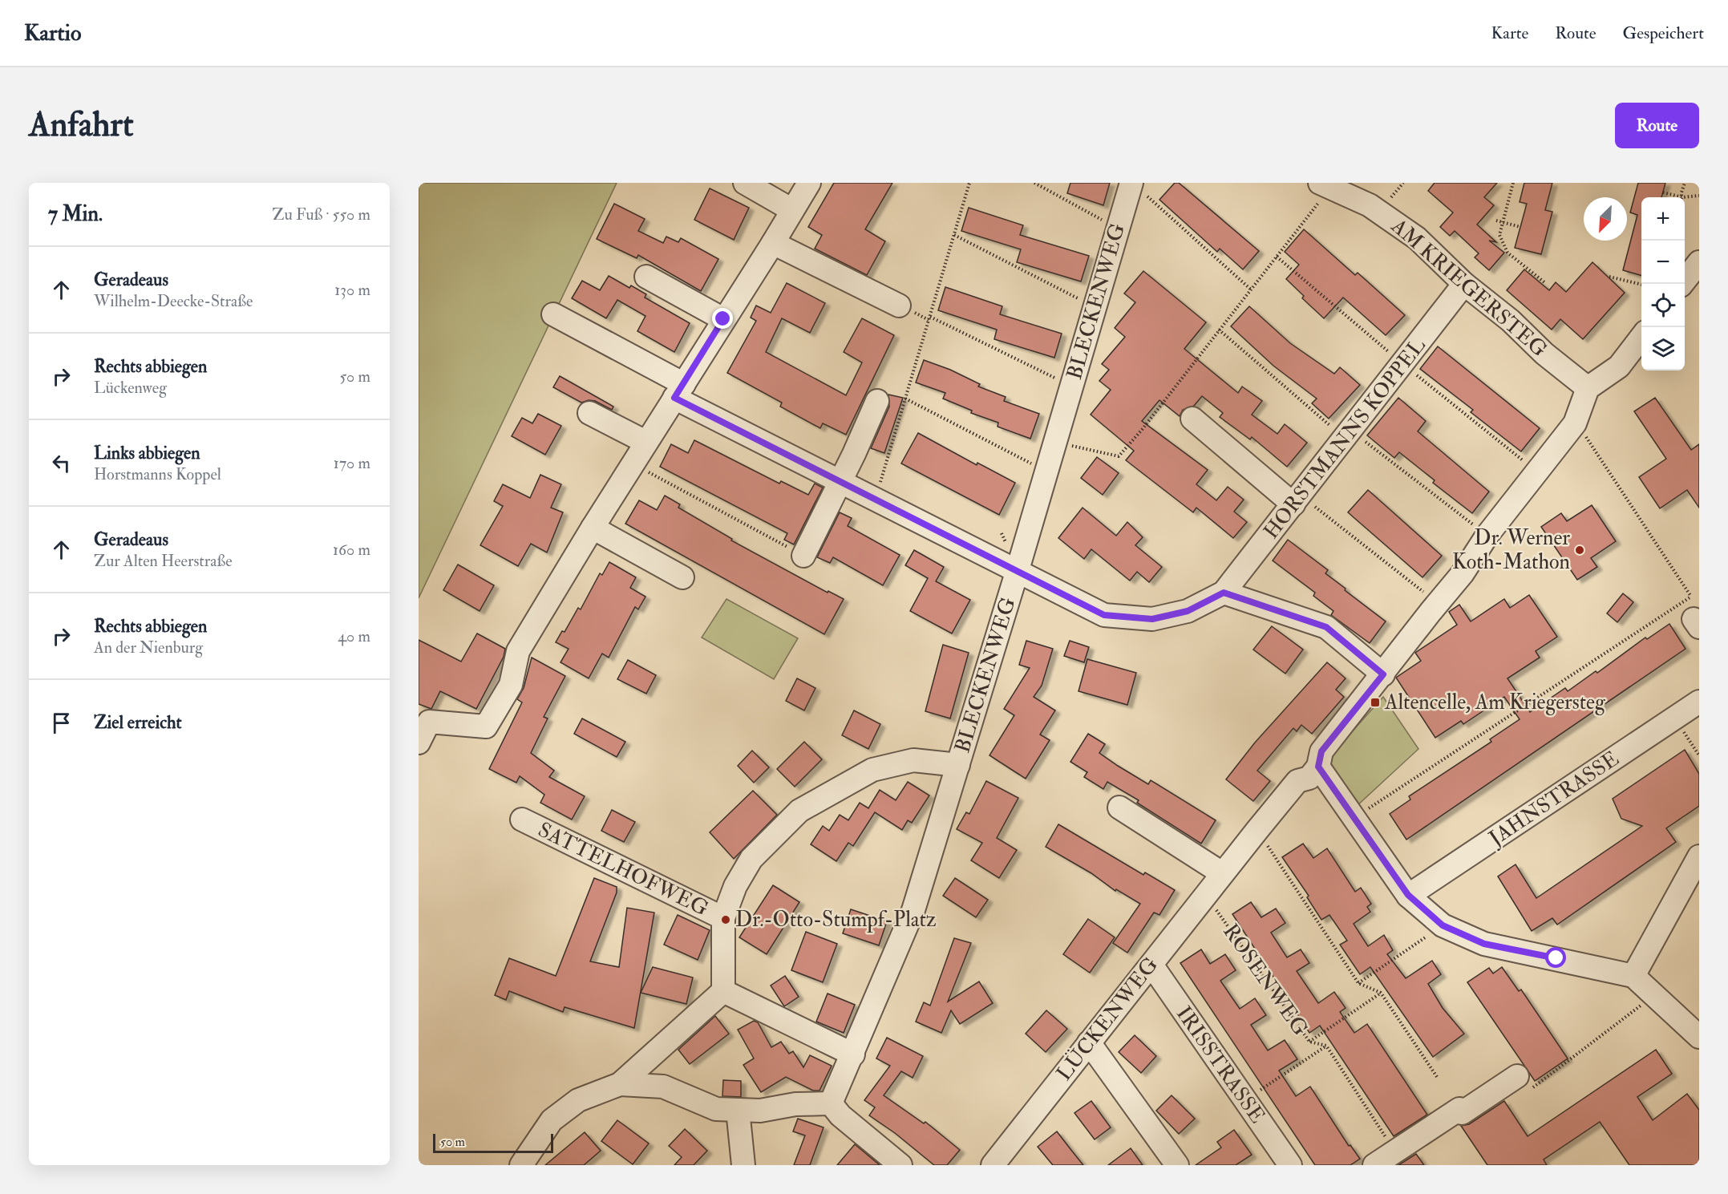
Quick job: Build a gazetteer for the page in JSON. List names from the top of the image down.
{
  "streets": {
    "street": [
      "AM KRIEGERSTEG",
      "BLECKENWEG",
      "HORSTMANNS KOPPEL",
      "JAHNSTRASSE",
      "SATTELHOFWEG",
      "LÜCKENWEG",
      "IRISSTRASSE"
    ],
    "path": ["ROSENWEG"]
  },
  "crossings": [
    ["AM KRIEGERSTEG", "HORSTMANNS KOPPEL"],
    ["BLECKENWEG", "HORSTMANNS KOPPEL"],
    ["ROSENWEG", "LÜCKENWEG"],
    ["LÜCKENWEG", "IRISSTRASSE"]
  ],
  "places": {
    "other": ["Dr. Werner Koth-Mathon", "Dr.-Otto-Stumpf-Platz"],
    "transit": ["Altencelle, Am Kriegersteg"]
  },
  "scale_bar": "50 m",
  "north": "bottom left",
  "page": {
    "header": "Kartio",
    "nav": ["Karte", "Route", "Gespeichert"],
    "buttons": "Route",
    "title": "Anfahrt",
    "heading": ["7 Min.", "Zu Fuß · 550 m"],
    "map_buttons": ["+", "−"],
    "list": [
      ["Geradeaus", "Wilhelm-Deecke-Straße", "130 m"],
      ["Rechts abbiegen", "Lückenweg", "50 m"],
      ["Links abbiegen", "Horstmanns Koppel", "170 m"],
      ["Geradeaus", "Zur Alten Heerstraße", "160 m"],
      ["Rechts abbiegen", "An der Nienburg", "40 m"],
      "Ziel erreicht"
    ],
    "scale": "50 m"
  }
}
